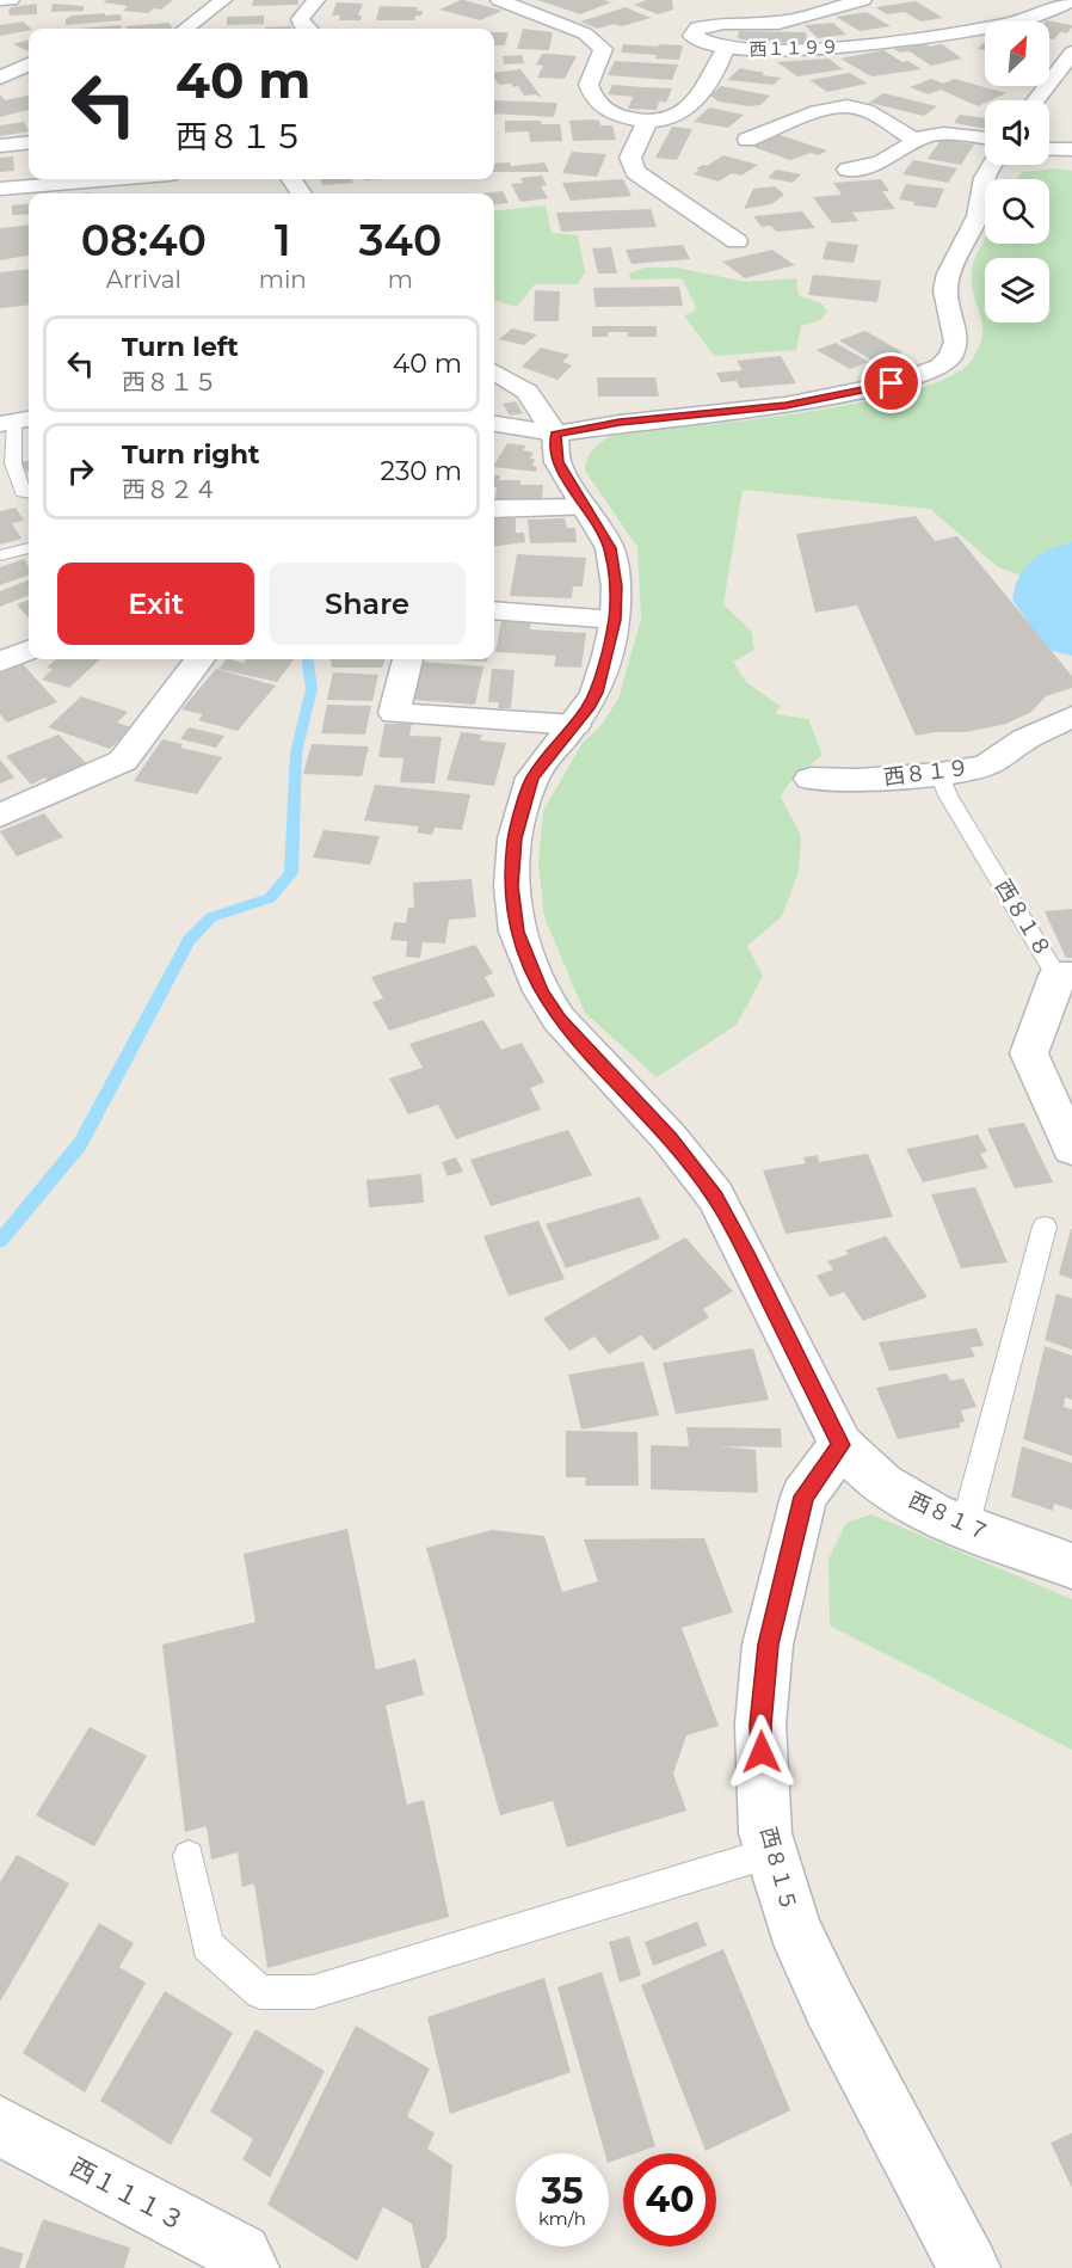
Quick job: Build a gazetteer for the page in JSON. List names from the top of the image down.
{
  "streets": {
    "street": [
      "西１１９９",
      "西８１９",
      "西８１８",
      "西８１７",
      "西８１５",
      "西１１１３"
    ]
  },
  "crossings": [
    ["西８１９", "西８１８"],
    ["西８１７", "西８１５"]
  ],
  "north": "top right",
  "page": {
    "turn": ["40 m", "西８１５"],
    "eta": [
      "08:40",
      "Arrival",
      "1",
      "min",
      "340",
      "m"
    ],
    "list": [
      {
        "name": "Turn left",
        "note": "西８１５",
        "value": "40 m"
      },
      {
        "name": "Turn right",
        "note": "西８２４",
        "value": "230 m"
      }
    ],
    "buttons": ["Exit", "Share"],
    "speed": "35 km/h",
    "limit": "40"
  }
}
